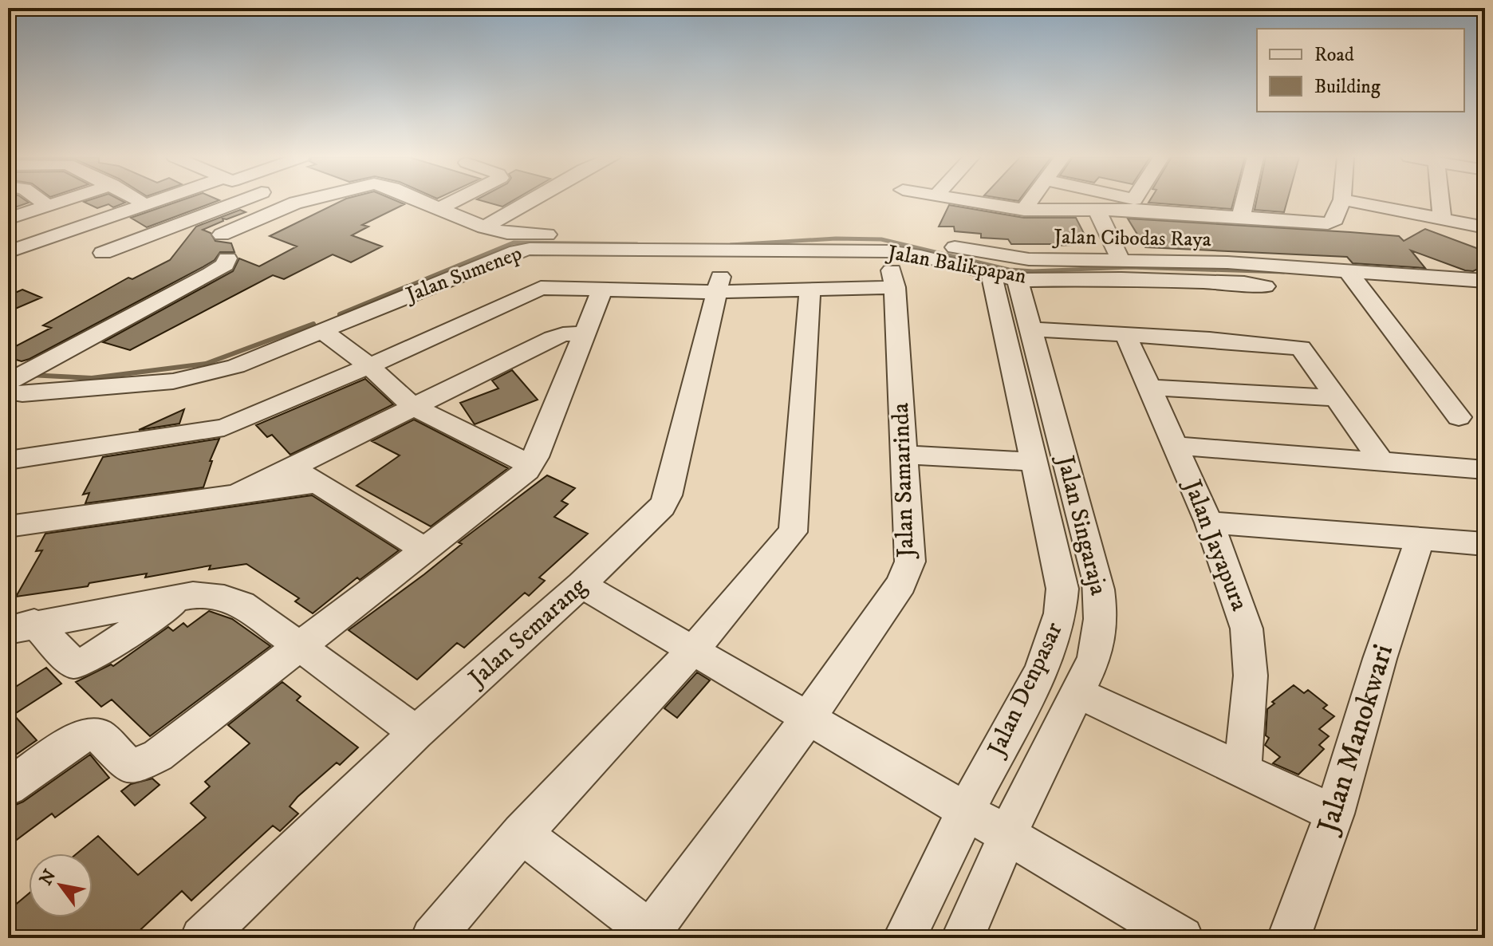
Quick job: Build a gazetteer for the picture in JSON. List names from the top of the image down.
{
  "streets": {
    "street": [
      "Jalan Cibodas Raya",
      "Jalan Balikpapan",
      "Jalan Sumenep",
      "Jalan Samarinda",
      "Jalan Singaraja",
      "Jalan Jayapura",
      "Jalan Semarang",
      "Jalan Denpasar",
      "Jalan Manokwari"
    ]
  },
  "crossings": [
    ["Jalan Balikpapan", "Jalan Sumenep"],
    ["Jalan Balikpapan", "Jalan Samarinda"],
    ["Jalan Balikpapan", "Jalan Singaraja"],
    ["Jalan Balikpapan", "Jalan Semarang"],
    ["Jalan Balikpapan", "Jalan Denpasar"],
    ["Jalan Sumenep", "Jalan Semarang"],
    ["Jalan Singaraja", "Jalan Denpasar"]
  ],
  "legend": ["Road", "Building"],
  "north": "top left"
}
